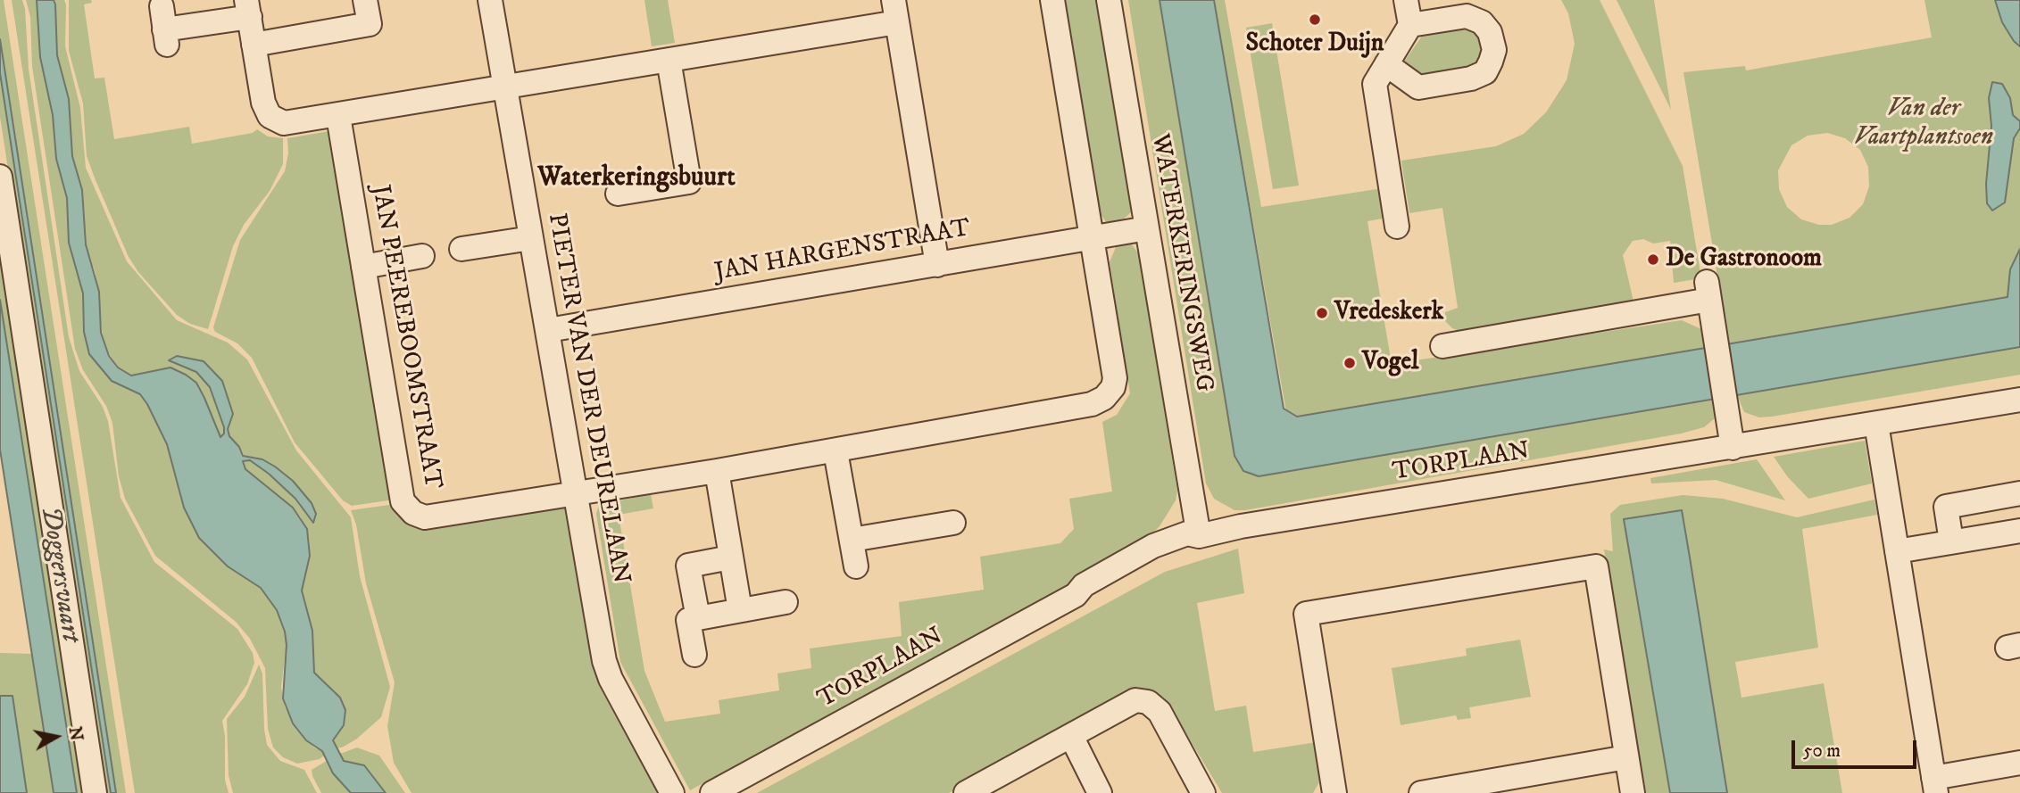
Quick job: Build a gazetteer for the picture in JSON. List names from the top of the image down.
{
  "streets": {
    "street": [
      "JAN HARGENSTRAAT",
      "WATERKERINGSWEG",
      "JAN PEEREBOOMSTRAAT",
      "PIETER VAN DER DEURELAAN",
      "TORPLAAN"
    ]
  },
  "crossings": [
    ["JAN HARGENSTRAAT", "WATERKERINGSWEG"],
    ["JAN HARGENSTRAAT", "JAN PEEREBOOMSTRAAT"],
    ["JAN HARGENSTRAAT", "PIETER VAN DER DEURELAAN"],
    ["WATERKERINGSWEG", "TORPLAAN"],
    ["JAN PEEREBOOMSTRAAT", "PIETER VAN DER DEURELAAN"]
  ],
  "districts": ["Waterkeringsbuurt"],
  "water": ["Doggersvaart"],
  "parks": ["Van der Vaartplantsoen"],
  "places": [
    "Schoter Duijn",
    "De Gastronoom",
    "Vredeskerk",
    "Vogel"
  ],
  "scale_bar": "50 m",
  "north": "right"
}
